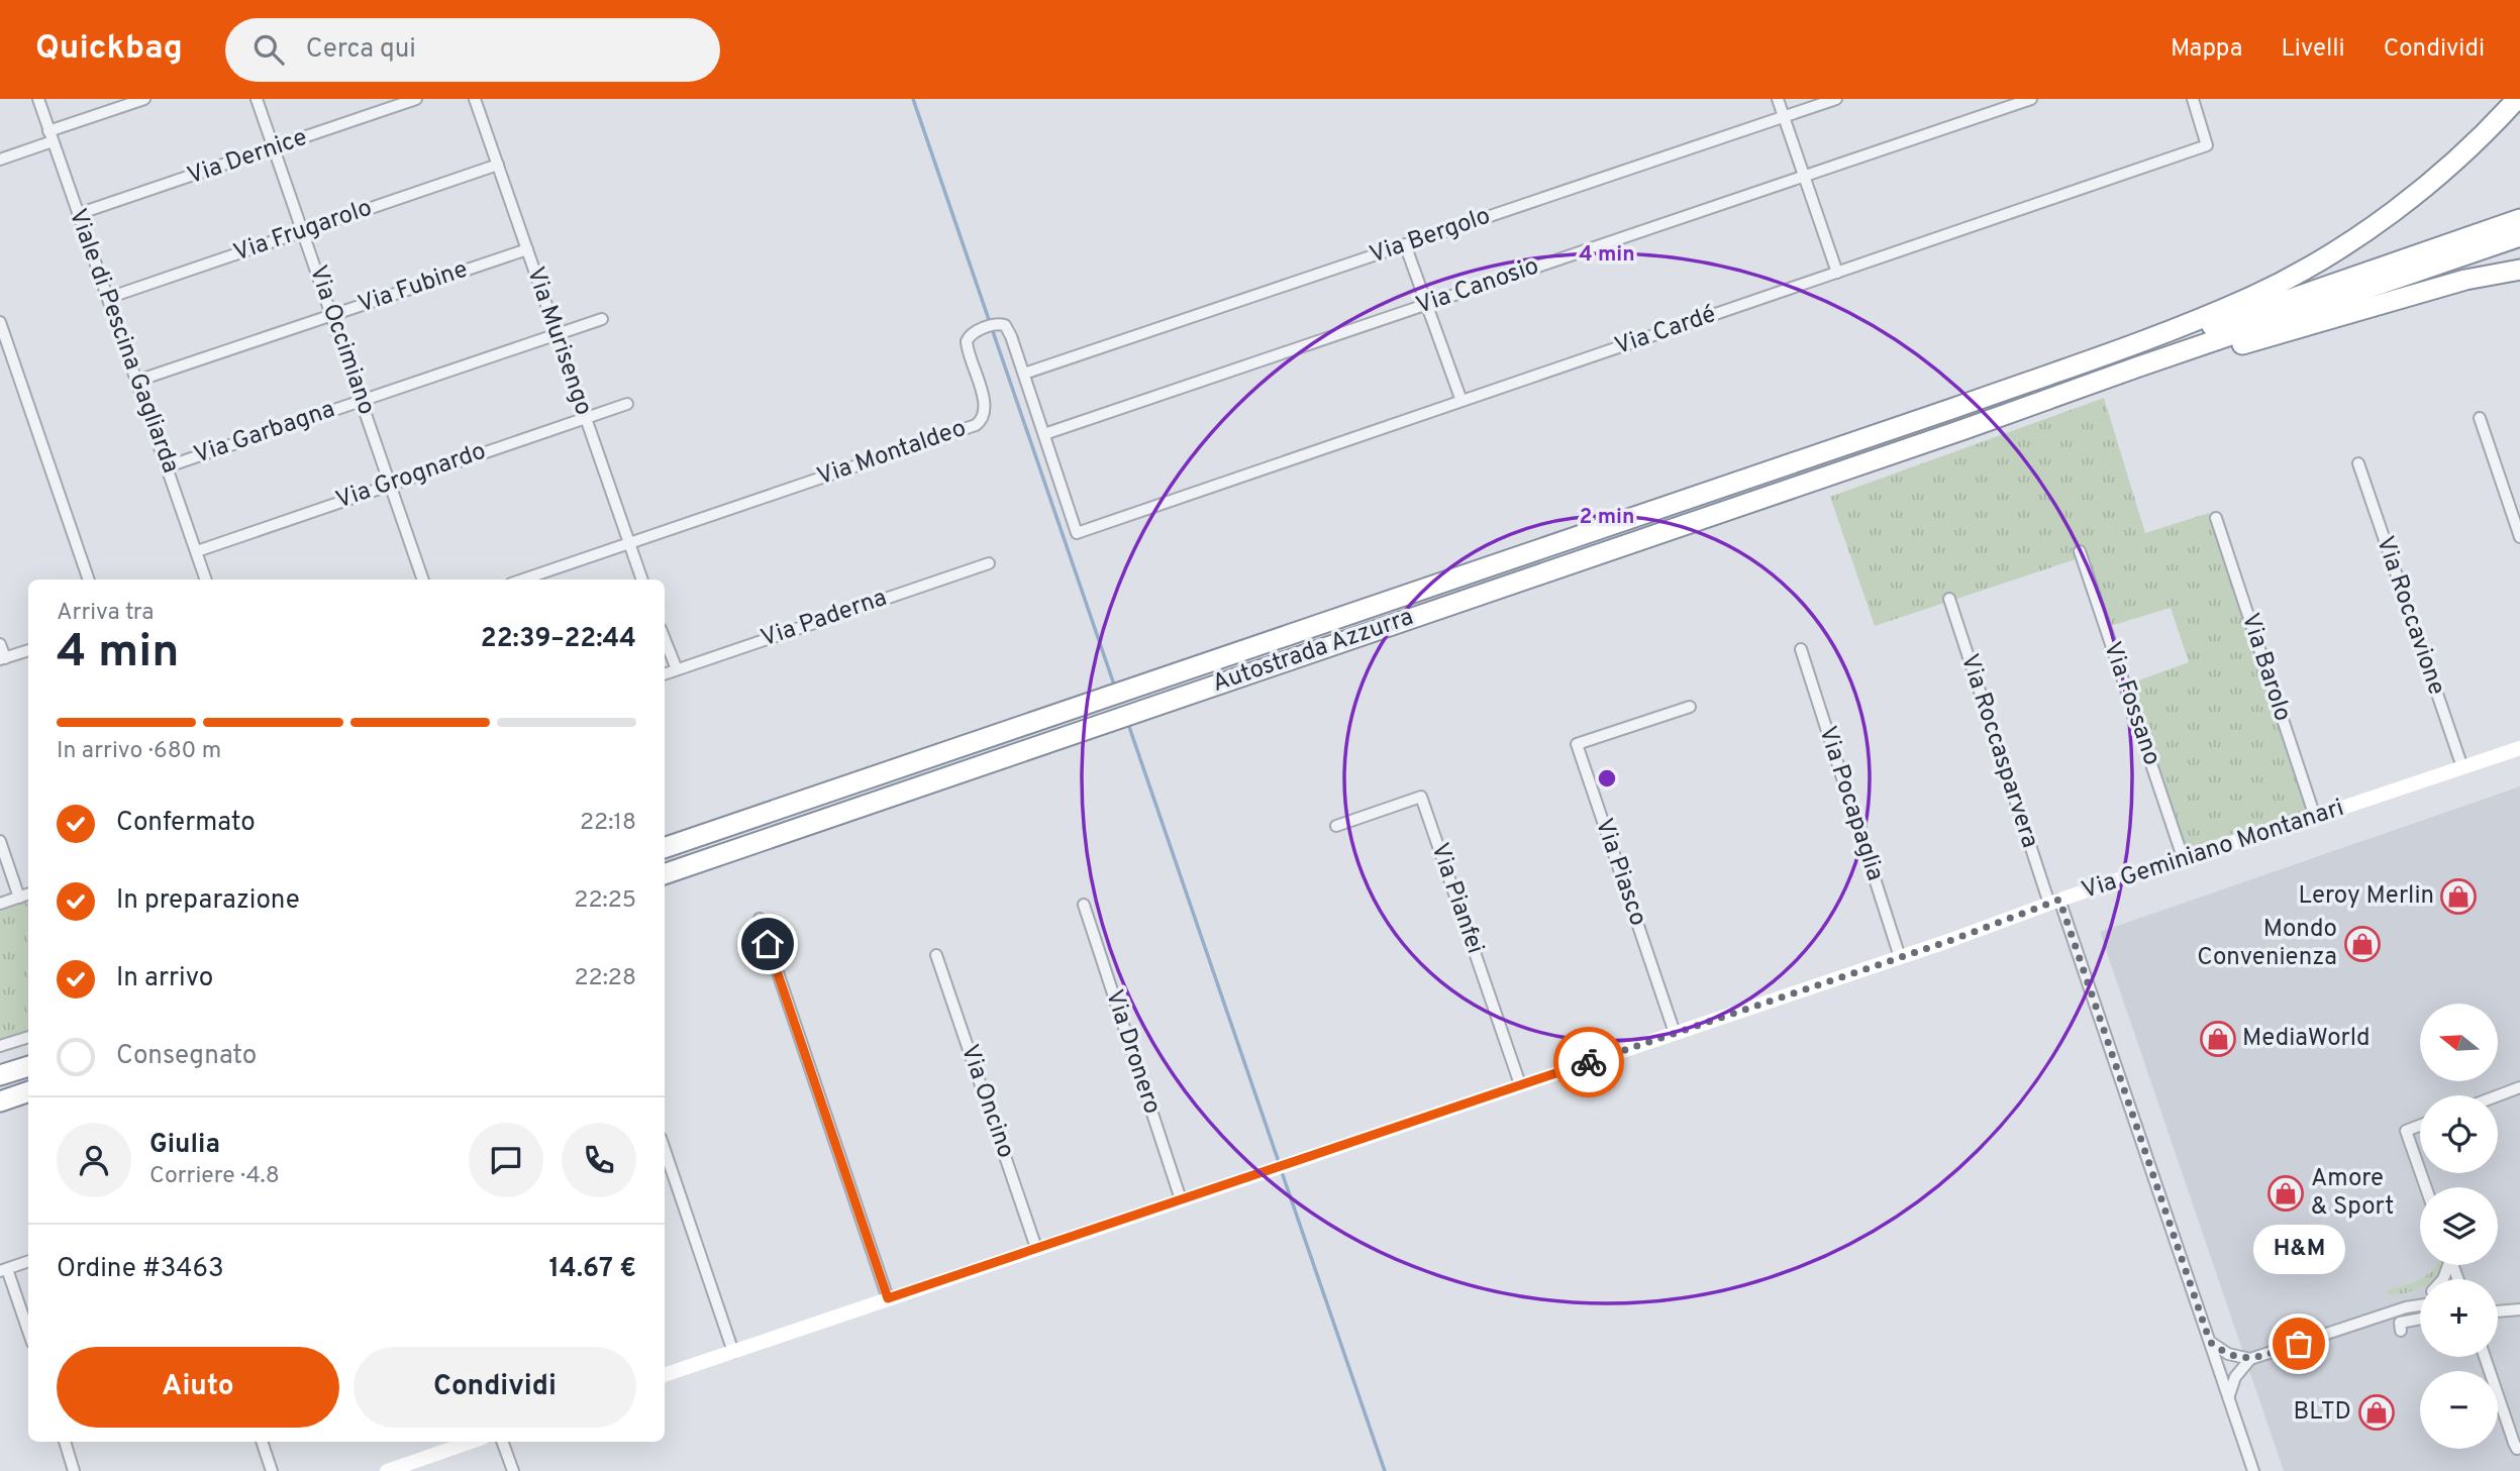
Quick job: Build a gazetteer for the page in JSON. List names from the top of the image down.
{
  "streets": {
    "highway": ["Autostrada Azzurra"],
    "street": [
      "Via Dernice",
      "Via Frugarolo",
      "Via Bergolo",
      "Via Canosio",
      "Via Fubine",
      "Via Cardé",
      "Via Occimiano",
      "Viale di Pescina Gagliarda",
      "Via Murisengo",
      "Via Garbagna",
      "Via Montaldeo",
      "Via Grognardo",
      "Via Roccavione",
      "Via Paderna",
      "Via Barolo",
      "Via Fossano",
      "Via Roccasparvera",
      "Via Pocapaglia",
      "Via Geminiano Montanari",
      "Via Piasco",
      "Via Pianfei",
      "Via Dronero",
      "Via Oncino"
    ]
  },
  "crossings": [
    ["Via Dernice", "Via Occimiano"],
    ["Via Dernice", "Viale di Pescina Gagliarda"],
    ["Via Frugarolo", "Via Occimiano"],
    ["Via Frugarolo", "Viale di Pescina Gagliarda"],
    ["Via Frugarolo", "Via Murisengo"],
    ["Via Bergolo", "Via Montaldeo"],
    ["Via Canosio", "Via Montaldeo"],
    ["Via Fubine", "Via Occimiano"],
    ["Via Fubine", "Viale di Pescina Gagliarda"],
    ["Via Fubine", "Via Murisengo"],
    ["Via Cardé", "Via Montaldeo"],
    ["Via Occimiano", "Via Garbagna"],
    ["Via Occimiano", "Via Grognardo"],
    ["Viale di Pescina Gagliarda", "Via Garbagna"],
    ["Viale di Pescina Gagliarda", "Via Grognardo"],
    ["Via Murisengo", "Via Garbagna"],
    ["Via Murisengo", "Via Montaldeo"],
    ["Via Murisengo", "Via Grognardo"],
    ["Via Roccavione", "Via Geminiano Montanari"],
    ["Via Barolo", "Via Geminiano Montanari"],
    ["Via Fossano", "Via Geminiano Montanari"],
    ["Via Roccasparvera", "Via Geminiano Montanari"],
    ["Via Pocapaglia", "Via Geminiano Montanari"],
    ["Via Geminiano Montanari", "Via Piasco"],
    ["Via Geminiano Montanari", "Via Pianfei"],
    ["Via Geminiano Montanari", "Via Dronero"],
    ["Via Geminiano Montanari", "Via Oncino"]
  ],
  "places": {
    "shop": [
      "Leroy Merlin",
      "Mondo Convenienza",
      "MediaWorld",
      "Amore & Sport",
      "BLTD"
    ],
    "other": ["H&M"]
  },
  "north": "left",
  "page": {
    "header": "Quickbag",
    "search": "Cerca qui",
    "nav": ["Mappa", "Livelli", "Condividi"],
    "heading": ["4 min", "Arriva tra", "22:39–22:44"],
    "panel": [
      "Giulia",
      "Corriere · 4.8",
      "Ordine #3463",
      "14.67 €"
    ],
    "bar": "In arrivo · 680 m",
    "list": [
      ["Confermato", "22:18"],
      ["In preparazione", "22:25"],
      ["In arrivo", "22:28"],
      "Consegnato"
    ],
    "map_buttons": ["+", "−"],
    "bubble": "H&M",
    "buttons": ["Aiuto", "Condividi"]
  },
  "rings": ["4 min", "2 min"]
}
